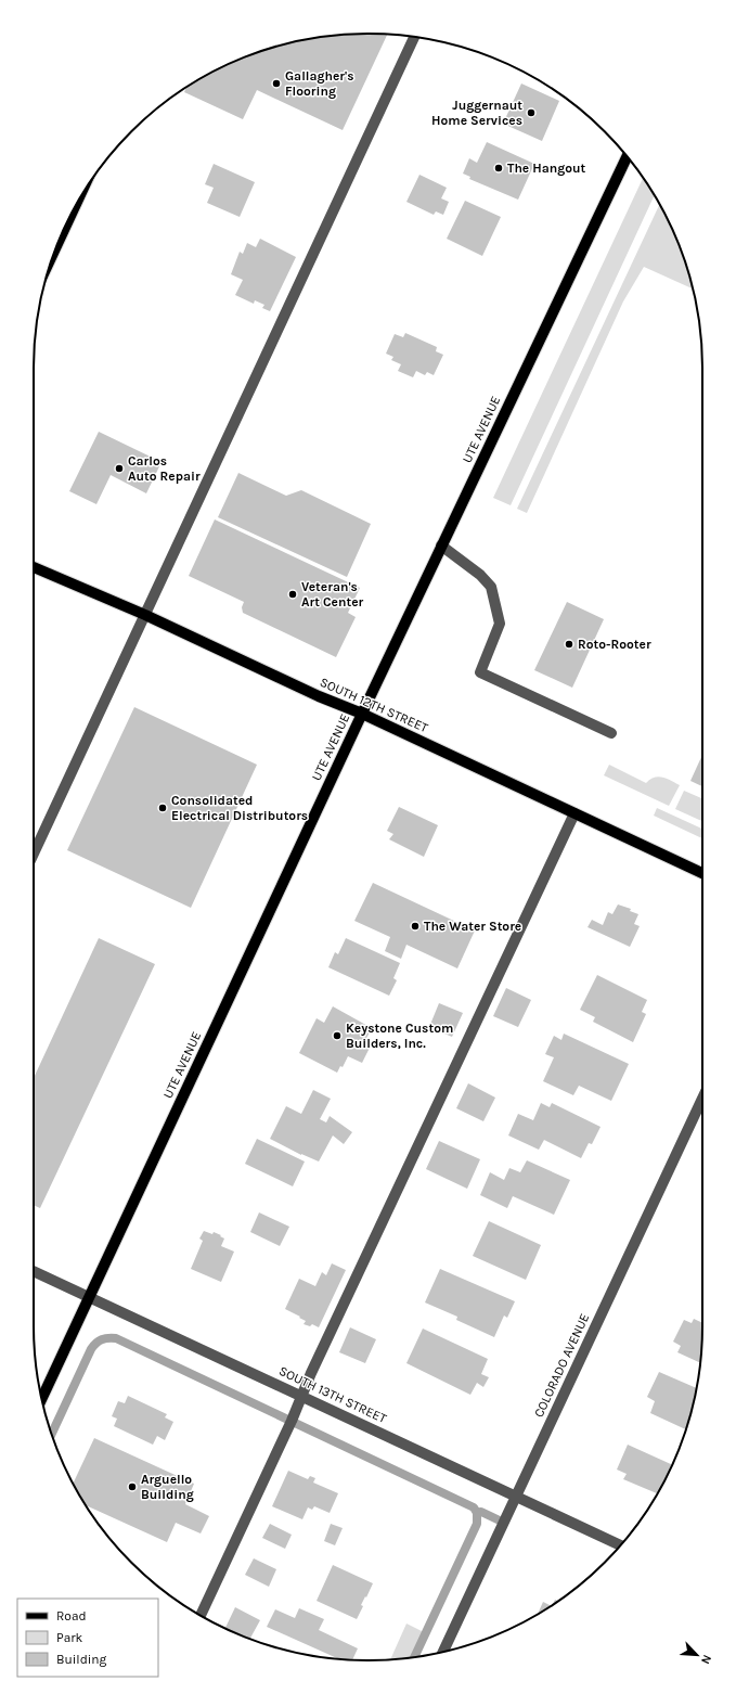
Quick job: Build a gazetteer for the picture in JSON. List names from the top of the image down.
{
  "streets": {
    "main road": ["UTE AVENUE", "SOUTH 12TH STREET"],
    "street": ["COLORADO AVENUE", "SOUTH 13TH STREET"]
  },
  "crossings": [
    ["UTE AVENUE", "SOUTH 12TH STREET"],
    ["UTE AVENUE", "SOUTH 13TH STREET"],
    ["COLORADO AVENUE", "SOUTH 13TH STREET"]
  ],
  "places": [
    "Gallagher's Flooring",
    "Juggernaut Home Services",
    "The Hangout",
    "Carlos Auto Repair",
    "Veteran's Art Center",
    "Roto-Rooter",
    "Consolidated Electrical Distributors",
    "The Water Store",
    "Keystone Custom Builders, Inc.",
    "Arguello Building"
  ],
  "legend": ["Road", "Park", "Building"],
  "north": "bottom right"
}
